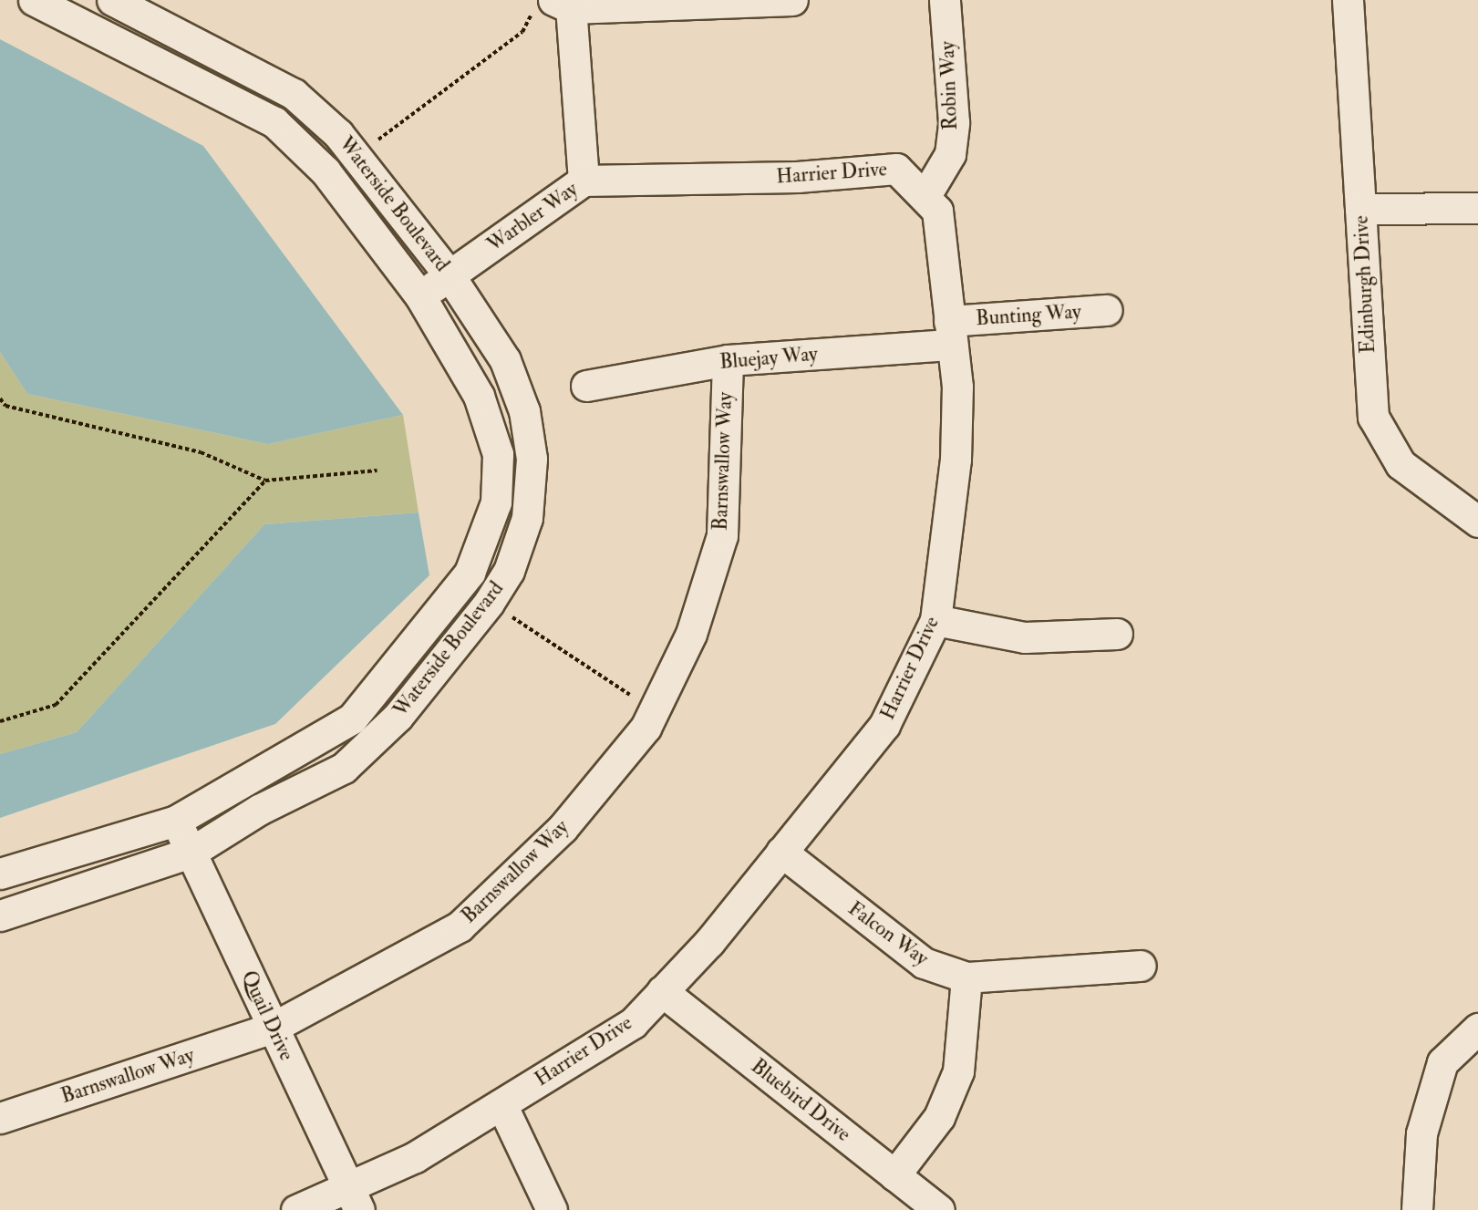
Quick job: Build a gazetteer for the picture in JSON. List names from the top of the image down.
{
  "streets": {
    "street": [
      "Robin Way",
      "Harrier Drive",
      "Waterside Boulevard",
      "Warbler Way",
      "Edinburgh Drive",
      "Bunting Way",
      "Bluejay Way",
      "Barnswallow Way",
      "Falcon Way",
      "Quail Drive",
      "Bluebird Drive"
    ]
  },
  "crossings": [
    ["Robin Way", "Harrier Drive"],
    ["Harrier Drive", "Warbler Way"],
    ["Harrier Drive", "Bunting Way"],
    ["Harrier Drive", "Bluejay Way"],
    ["Harrier Drive", "Falcon Way"],
    ["Harrier Drive", "Quail Drive"],
    ["Harrier Drive", "Bluebird Drive"],
    ["Waterside Boulevard", "Warbler Way"],
    ["Waterside Boulevard", "Quail Drive"],
    ["Bunting Way", "Bluejay Way"],
    ["Bluejay Way", "Barnswallow Way"],
    ["Barnswallow Way", "Quail Drive"]
  ]
}
